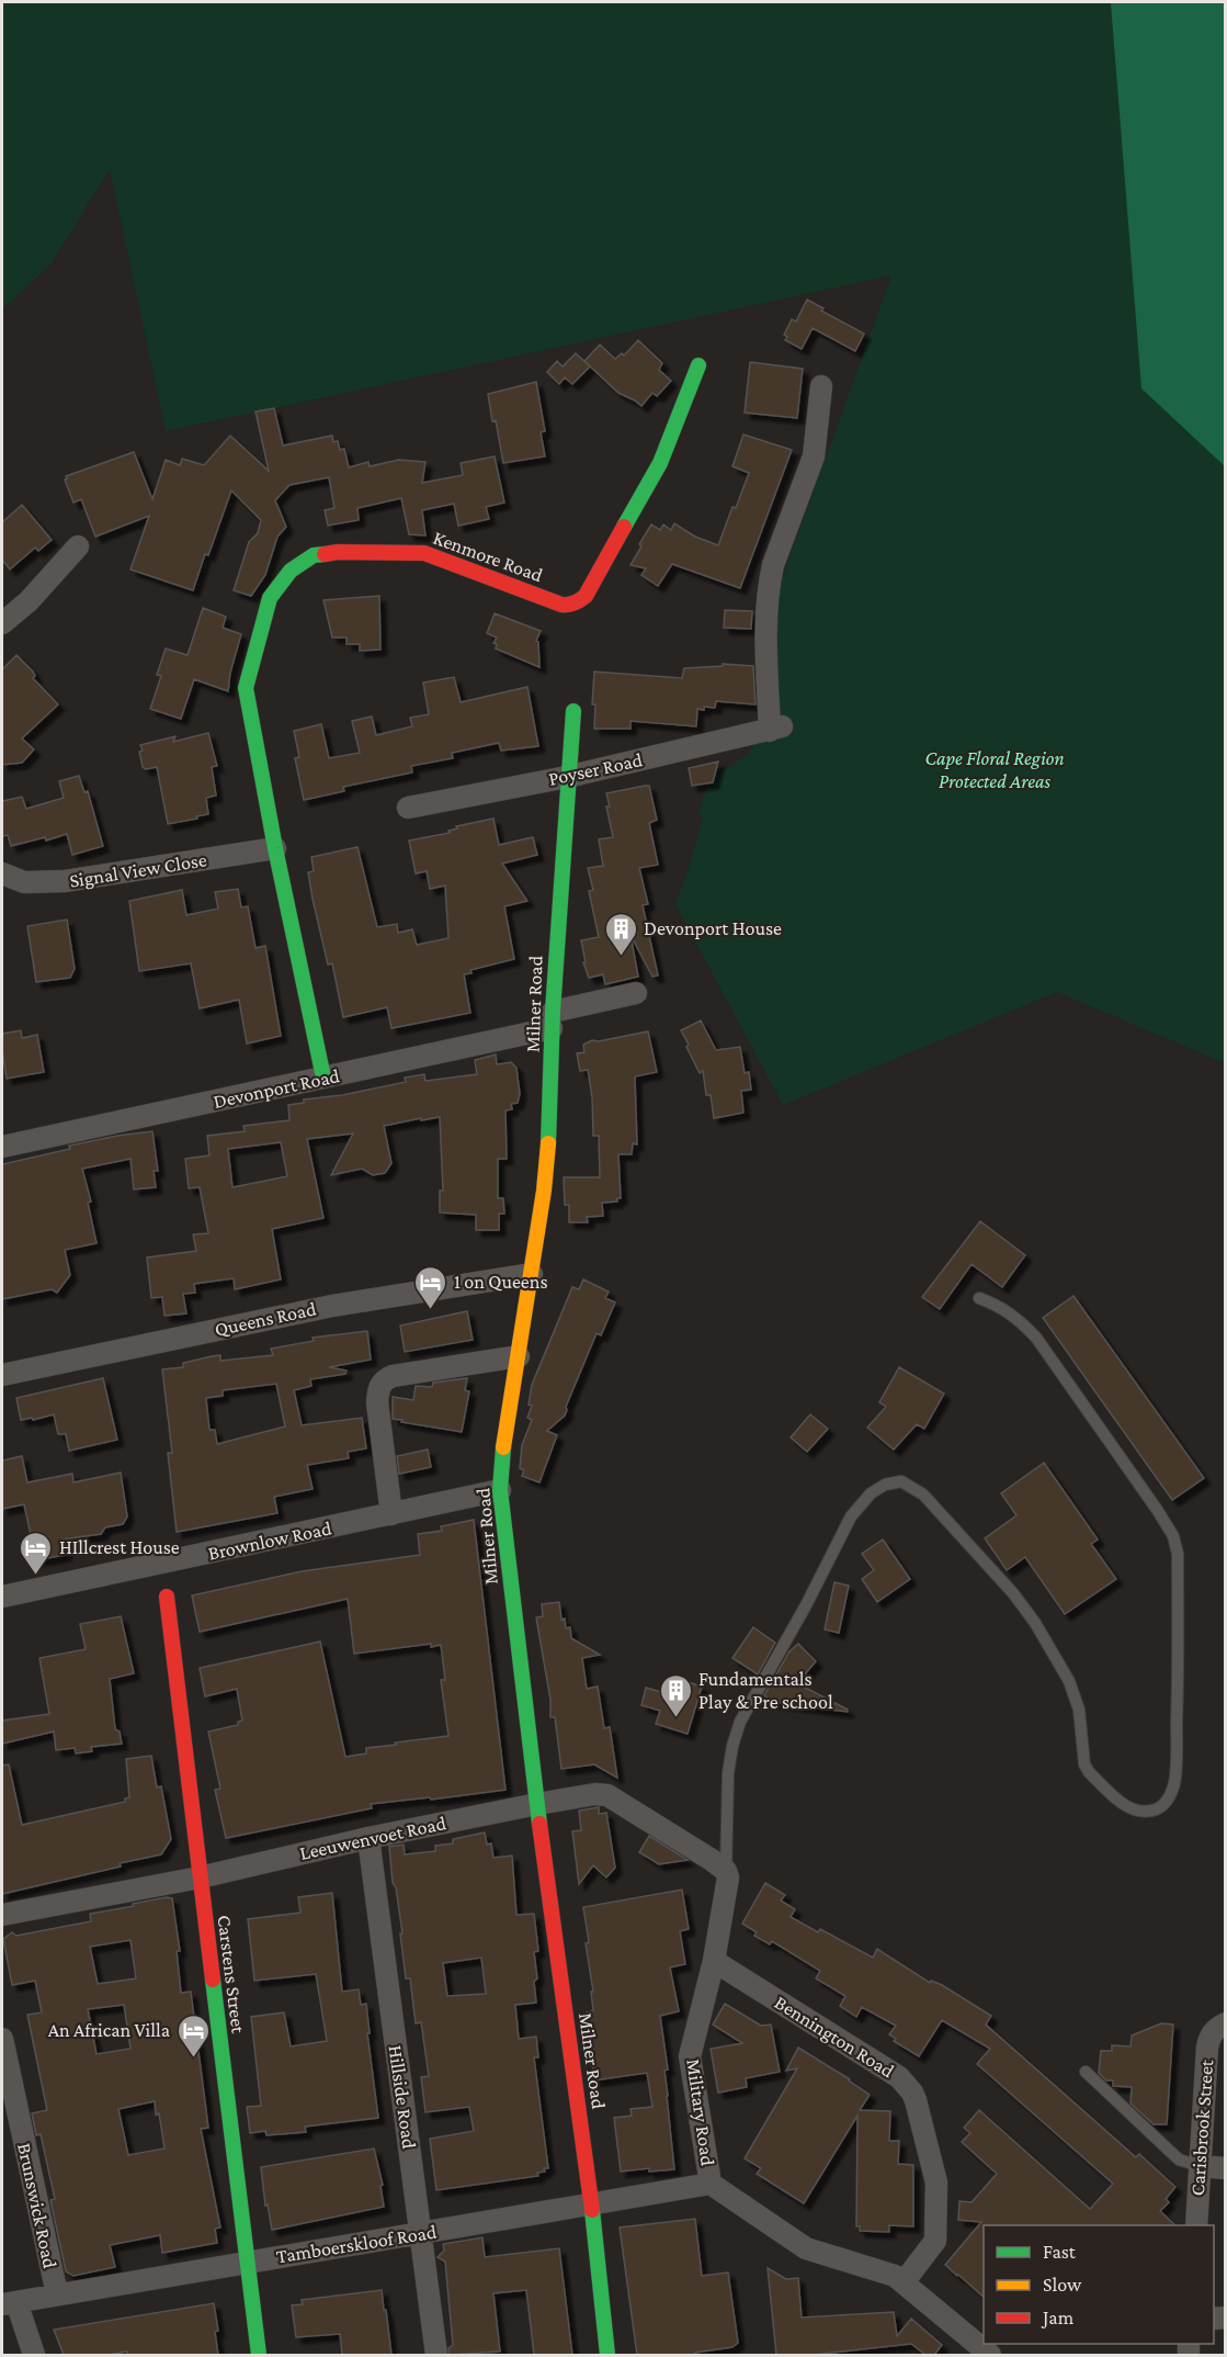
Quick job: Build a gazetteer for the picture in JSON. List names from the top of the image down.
{
  "streets": {
    "street": [
      "Kenmore Road",
      "Poyser Road",
      "Signal View Close",
      "Milner Road",
      "Devonport Road",
      "Queens Road",
      "Brownlow Road",
      "Leeuwenvoet Road",
      "Carstens Street",
      "Bennington Road",
      "Hillside Road",
      "Military Road",
      "Carisbrook Street",
      "Brunswick Road",
      "Tamboerskloof Road"
    ]
  },
  "crossings": [
    ["Kenmore Road", "Signal View Close"],
    ["Kenmore Road", "Devonport Road"],
    ["Poyser Road", "Milner Road"],
    ["Milner Road", "Devonport Road"],
    ["Milner Road", "Queens Road"],
    ["Milner Road", "Brownlow Road"],
    ["Milner Road", "Leeuwenvoet Road"],
    ["Milner Road", "Tamboerskloof Road"],
    ["Leeuwenvoet Road", "Carstens Street"],
    ["Leeuwenvoet Road", "Hillside Road"],
    ["Leeuwenvoet Road", "Military Road"],
    ["Carstens Street", "Tamboerskloof Road"],
    ["Bennington Road", "Military Road"],
    ["Hillside Road", "Tamboerskloof Road"],
    ["Military Road", "Tamboerskloof Road"],
    ["Brunswick Road", "Tamboerskloof Road"]
  ],
  "parks": ["Cape Floral Region Protected Areas"],
  "places": {
    "building": ["Devonport House", "Fundamentals Play & Pre school"],
    "hotel": ["1 on Queens", "HIllcrest House", "An African Villa"]
  },
  "legend": ["Fast", "Slow", "Jam"]
}
